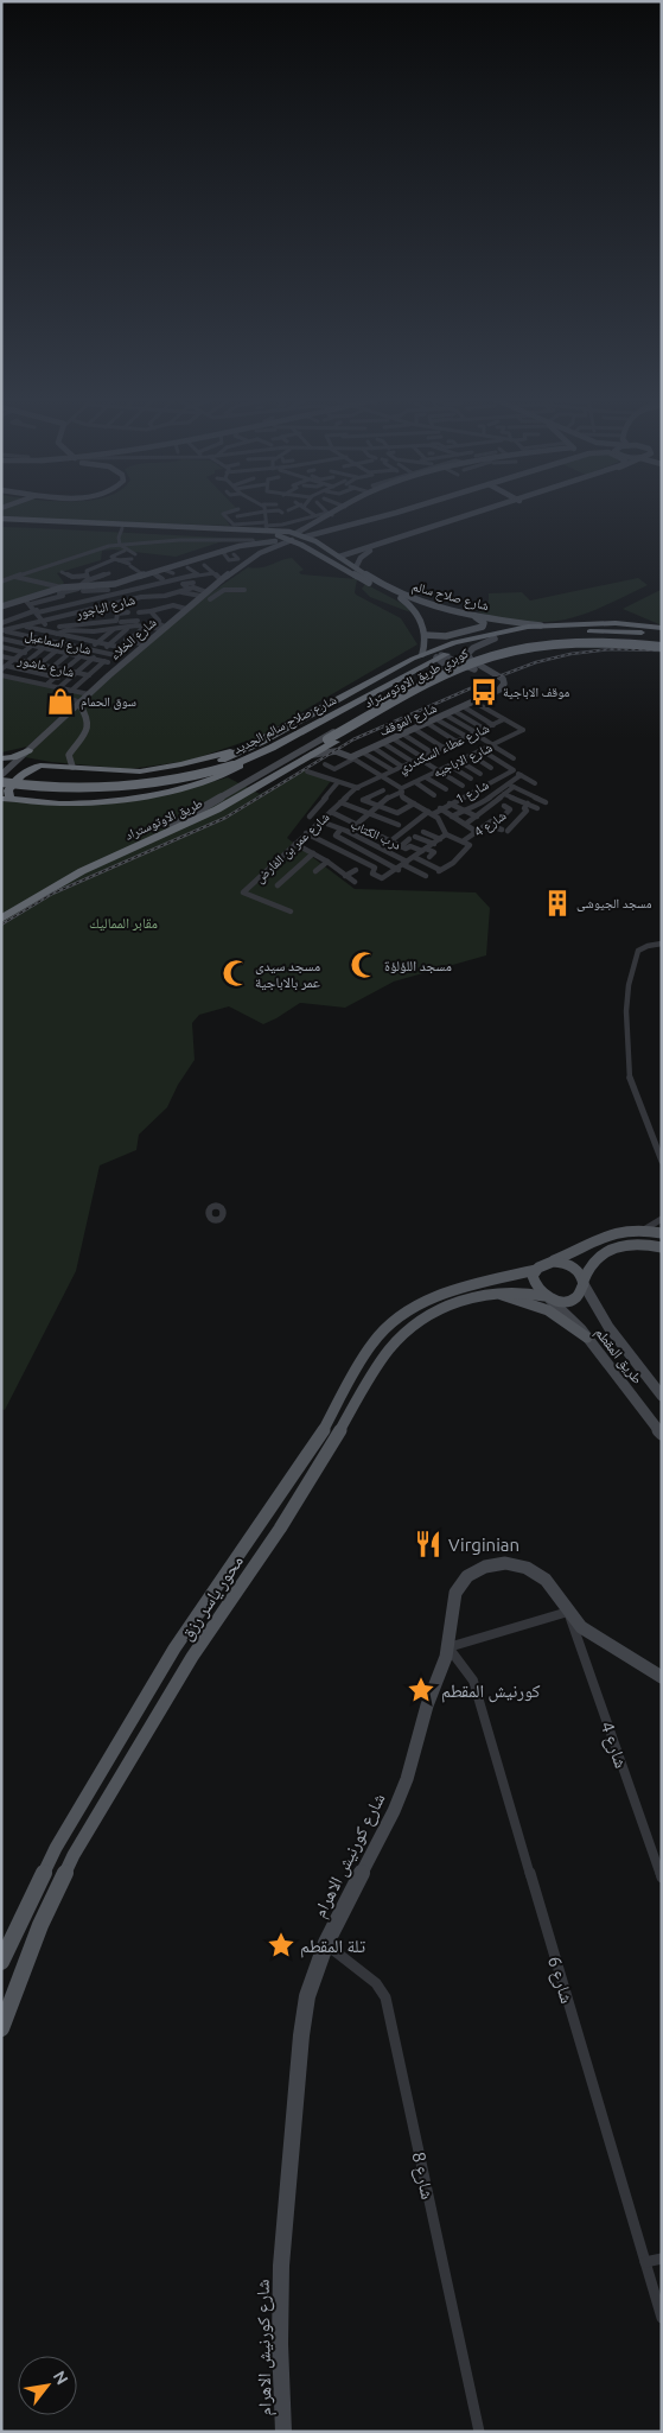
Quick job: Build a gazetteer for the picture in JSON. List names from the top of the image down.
{
  "streets": {
    "highway": [
      "شارع صلاح سالم",
      "كوبري طريق الاوتوستراد",
      "شارع صلاح سالم الجديد",
      "طريق الاوتوستراد"
    ],
    "main road": ["محور ياسر رزق"],
    "street": [
      "شارع الباجور",
      "شارع الخلاء",
      "شارع اسماعيل",
      "شارع عاشور",
      "شارع الموقف",
      "شارع عطاء السكندري",
      "شارع الاباجيه",
      "شارع 1",
      "شارع 4",
      "درب الكتاب",
      "شارع عمر بن الفارض",
      "طريق المقطم",
      "شارع كورنيش الاهرام",
      "شارع 6",
      "شارع 8"
    ]
  },
  "crossings": [
    ["شارع صلاح سالم", "شارع الخلاء"],
    ["شارع صلاح سالم", "شارع صلاح سالم الجديد"],
    ["شارع الباجور", "شارع الخلاء"],
    ["شارع الباجور", "شارع اسماعيل"],
    ["كوبري طريق الاوتوستراد", "طريق الاوتوستراد"],
    ["شارع عطاء السكندري", "شارع الاباجيه"],
    ["شارع عطاء السكندري", "شارع عمر بن الفارض"],
    ["شارع الاباجيه", "درب الكتاب"],
    ["شارع 1", "درب الكتاب"],
    ["شارع 4", "درب الكتاب"],
    ["شارع 4", "شارع كورنيش الاهرام"],
    ["درب الكتاب", "شارع عمر بن الفارض"],
    ["طريق المقطم", "محور ياسر رزق"],
    ["شارع كورنيش الاهرام", "شارع 6"],
    ["شارع كورنيش الاهرام", "شارع 8"]
  ],
  "parks": ["مقابر المماليك"],
  "places": {
    "bus stop": ["موقف الاباجية"],
    "shop": ["سوق الحمام"],
    "building": ["مسجد الجيوشى"],
    "mosque": ["مسجد اللؤلؤة", "مسجد سيدى عمر بالاباجية"],
    "restaurant": ["Virginian"],
    "place": ["كورنيش المقطم", "تلة المقطم"]
  },
  "north": "top right"
}
